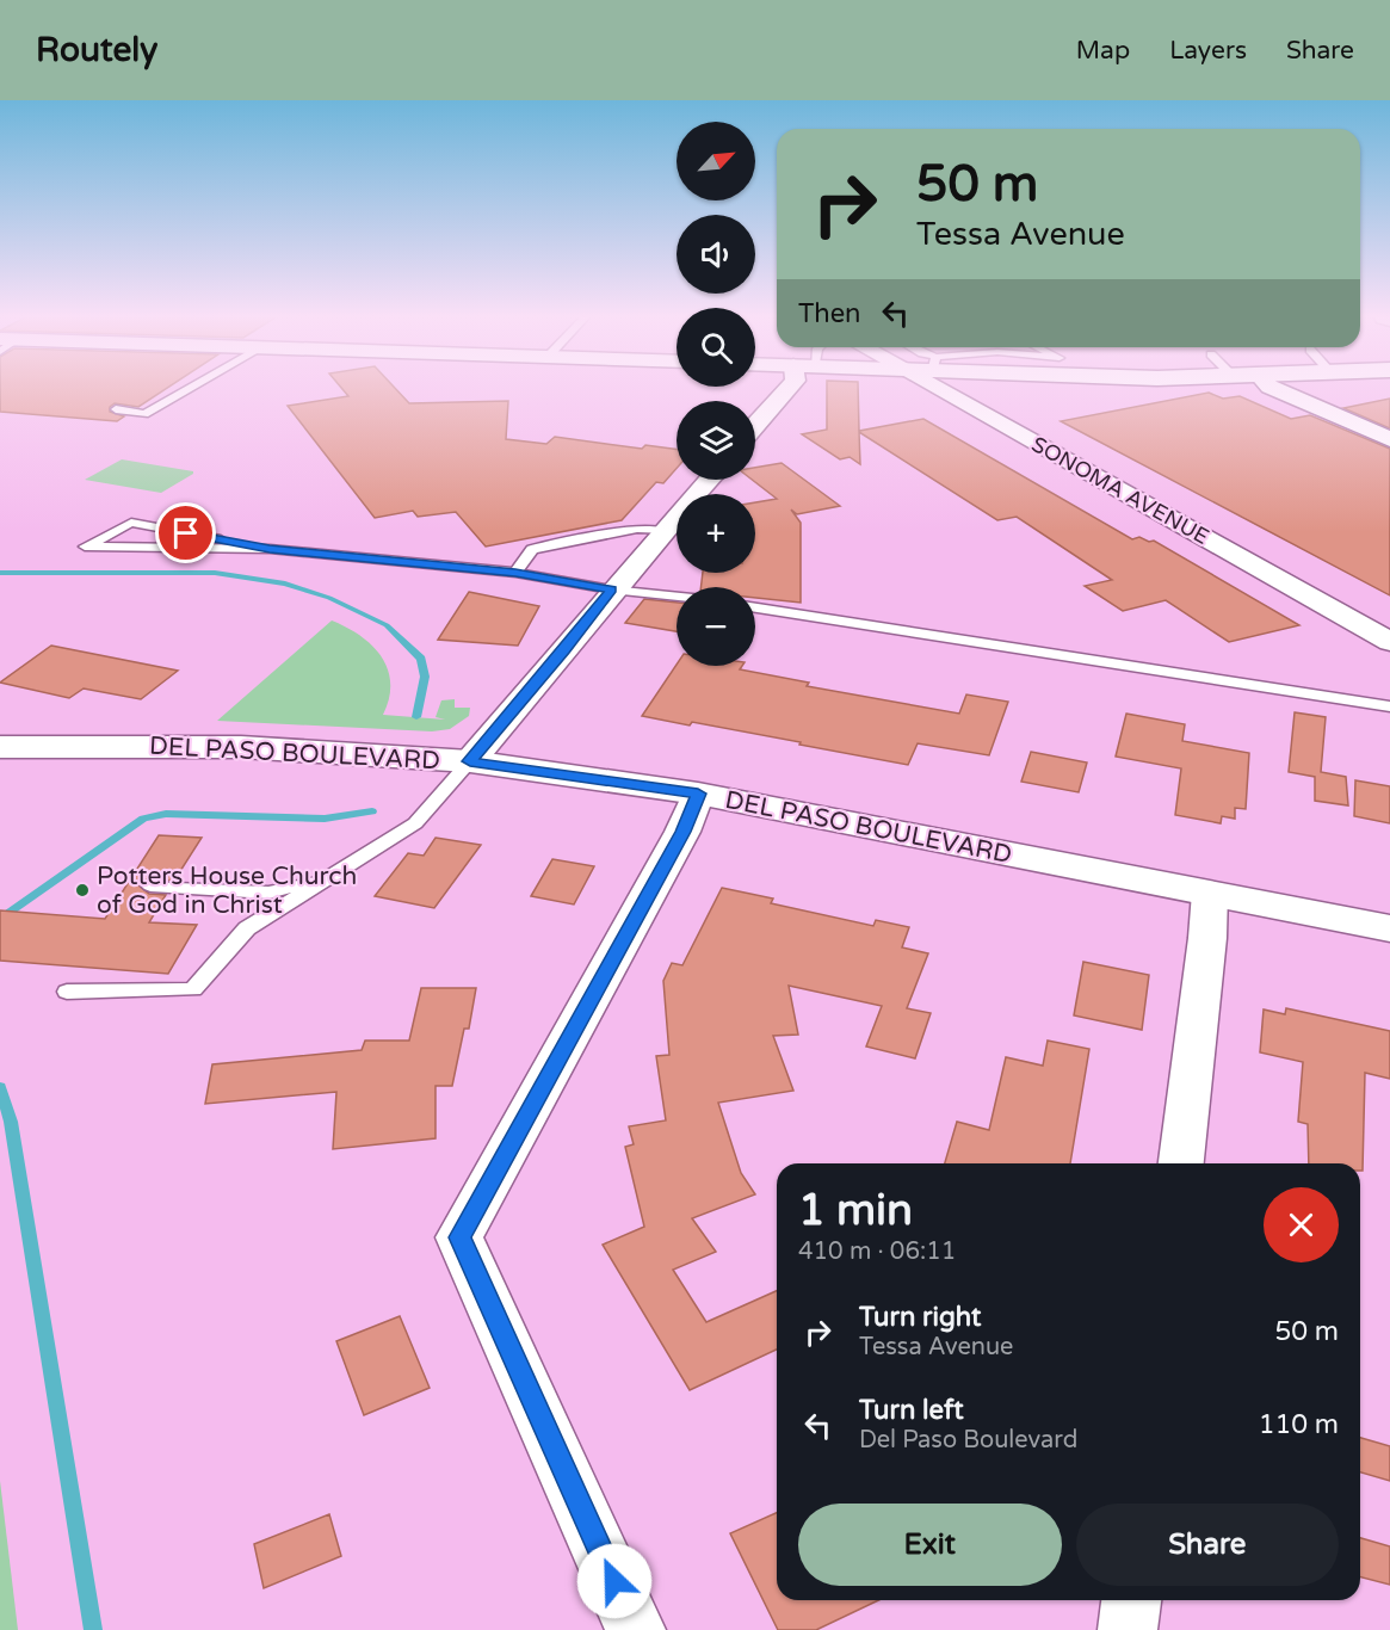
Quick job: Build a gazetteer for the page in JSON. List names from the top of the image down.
{
  "streets": {
    "main road": ["DEL PASO BOULEVARD"],
    "street": ["SONOMA AVENUE"]
  },
  "places": ["Potters House Church of God in Christ"],
  "north": "top right",
  "page": {
    "header": "Routely",
    "nav": ["Map", "Layers", "Share"],
    "map_buttons": ["+", "−"],
    "turn": ["50 m", "Tessa Avenue"],
    "then": "Then",
    "heading": ["1 min", "410 m · 06:11"],
    "list": [
      {
        "name": "Turn right",
        "note": "Tessa Avenue",
        "value": "50 m"
      },
      {
        "name": "Turn left",
        "note": "Del Paso Boulevard",
        "value": "110 m"
      }
    ],
    "buttons": ["Exit", "Share"]
  }
}
